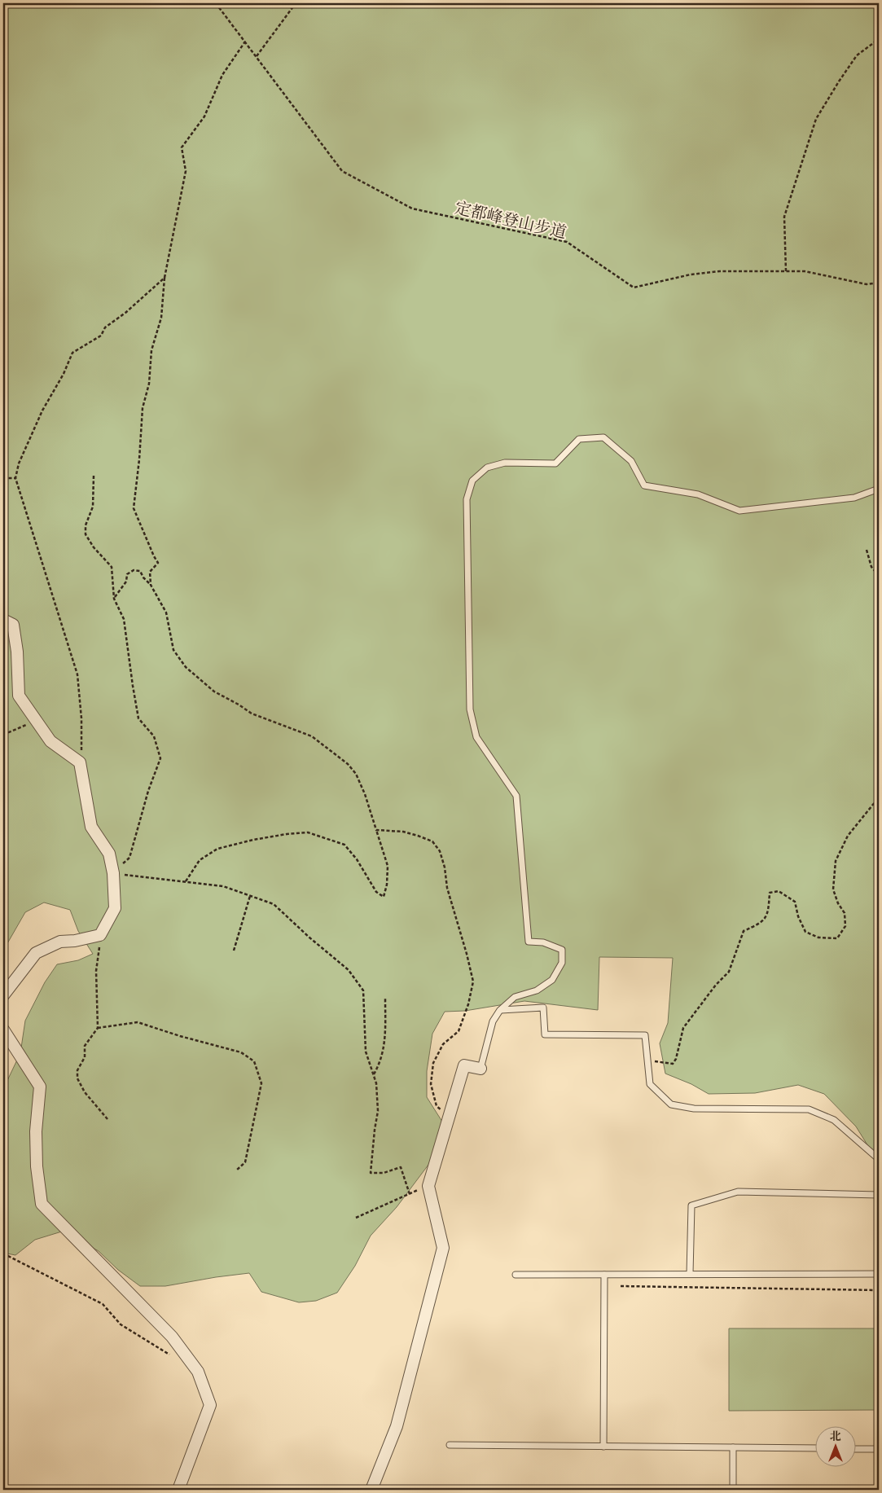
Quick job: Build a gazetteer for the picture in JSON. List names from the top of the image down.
{
  "streets": {
    "path": ["定都峰登山步道"]
  },
  "north": "top"
}
